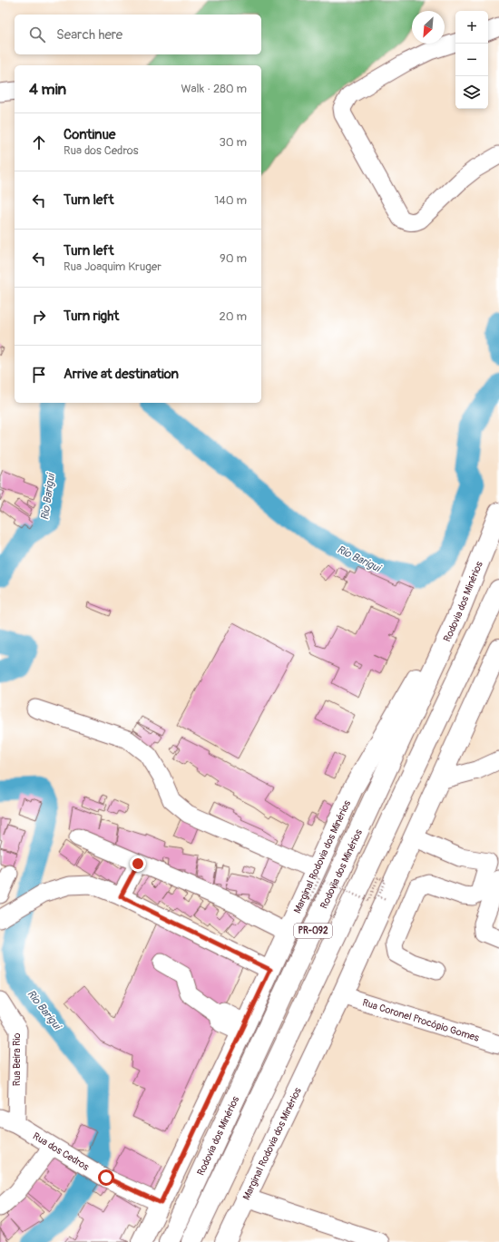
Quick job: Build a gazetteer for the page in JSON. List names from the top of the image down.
{
  "streets": {
    "main road": ["Rodovia dos Minérios", "Marginal Rodovia dos Minérios", "PR-092"],
    "street": ["Rua Coronel Procópio Gomes", "Rua Beira Rio", "Rua dos Cedros"]
  },
  "crossings": [
    ["Rodovia dos Minérios", "Marginal Rodovia dos Minérios"],
    ["Marginal Rodovia dos Minérios", "Rua Coronel Procópio Gomes"],
    ["Marginal Rodovia dos Minérios", "Rua dos Cedros"],
    ["Rua Beira Rio", "Rua dos Cedros"]
  ],
  "water": ["Rio Barigui"],
  "north": "bottom left",
  "page": {
    "map_buttons": ["+", "−"],
    "search": "Search here",
    "heading": ["4 min", "Walk · 280 m"],
    "list": [
      ["Continue", "Rua dos Cedros", "30 m"],
      ["Turn left", "140 m"],
      ["Turn left", "Rua Joaquim Kruger", "90 m"],
      ["Turn right", "20 m"],
      "Arrive at destination"
    ]
  }
}
